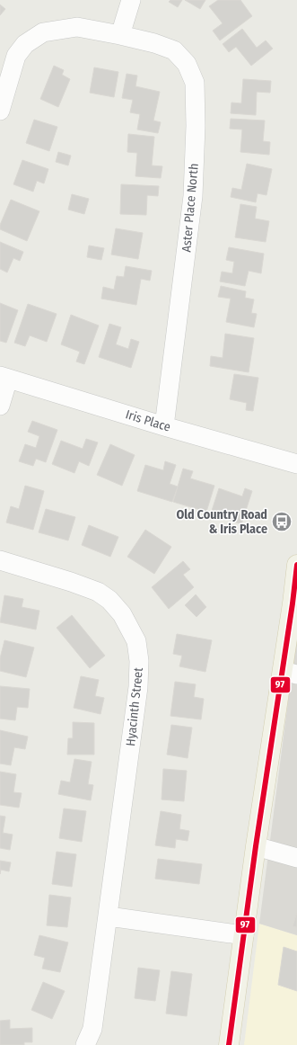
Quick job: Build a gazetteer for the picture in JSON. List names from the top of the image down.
{
  "streets": {
    "street": ["Aster Place North", "Iris Place", "Hyacinth Street"]
  },
  "crossings": [
    ["Aster Place North", "Iris Place"]
  ],
  "places": {
    "bus stop": ["Old Country Road & Iris Place"]
  },
  "lines": ["transit line 97"]
}
